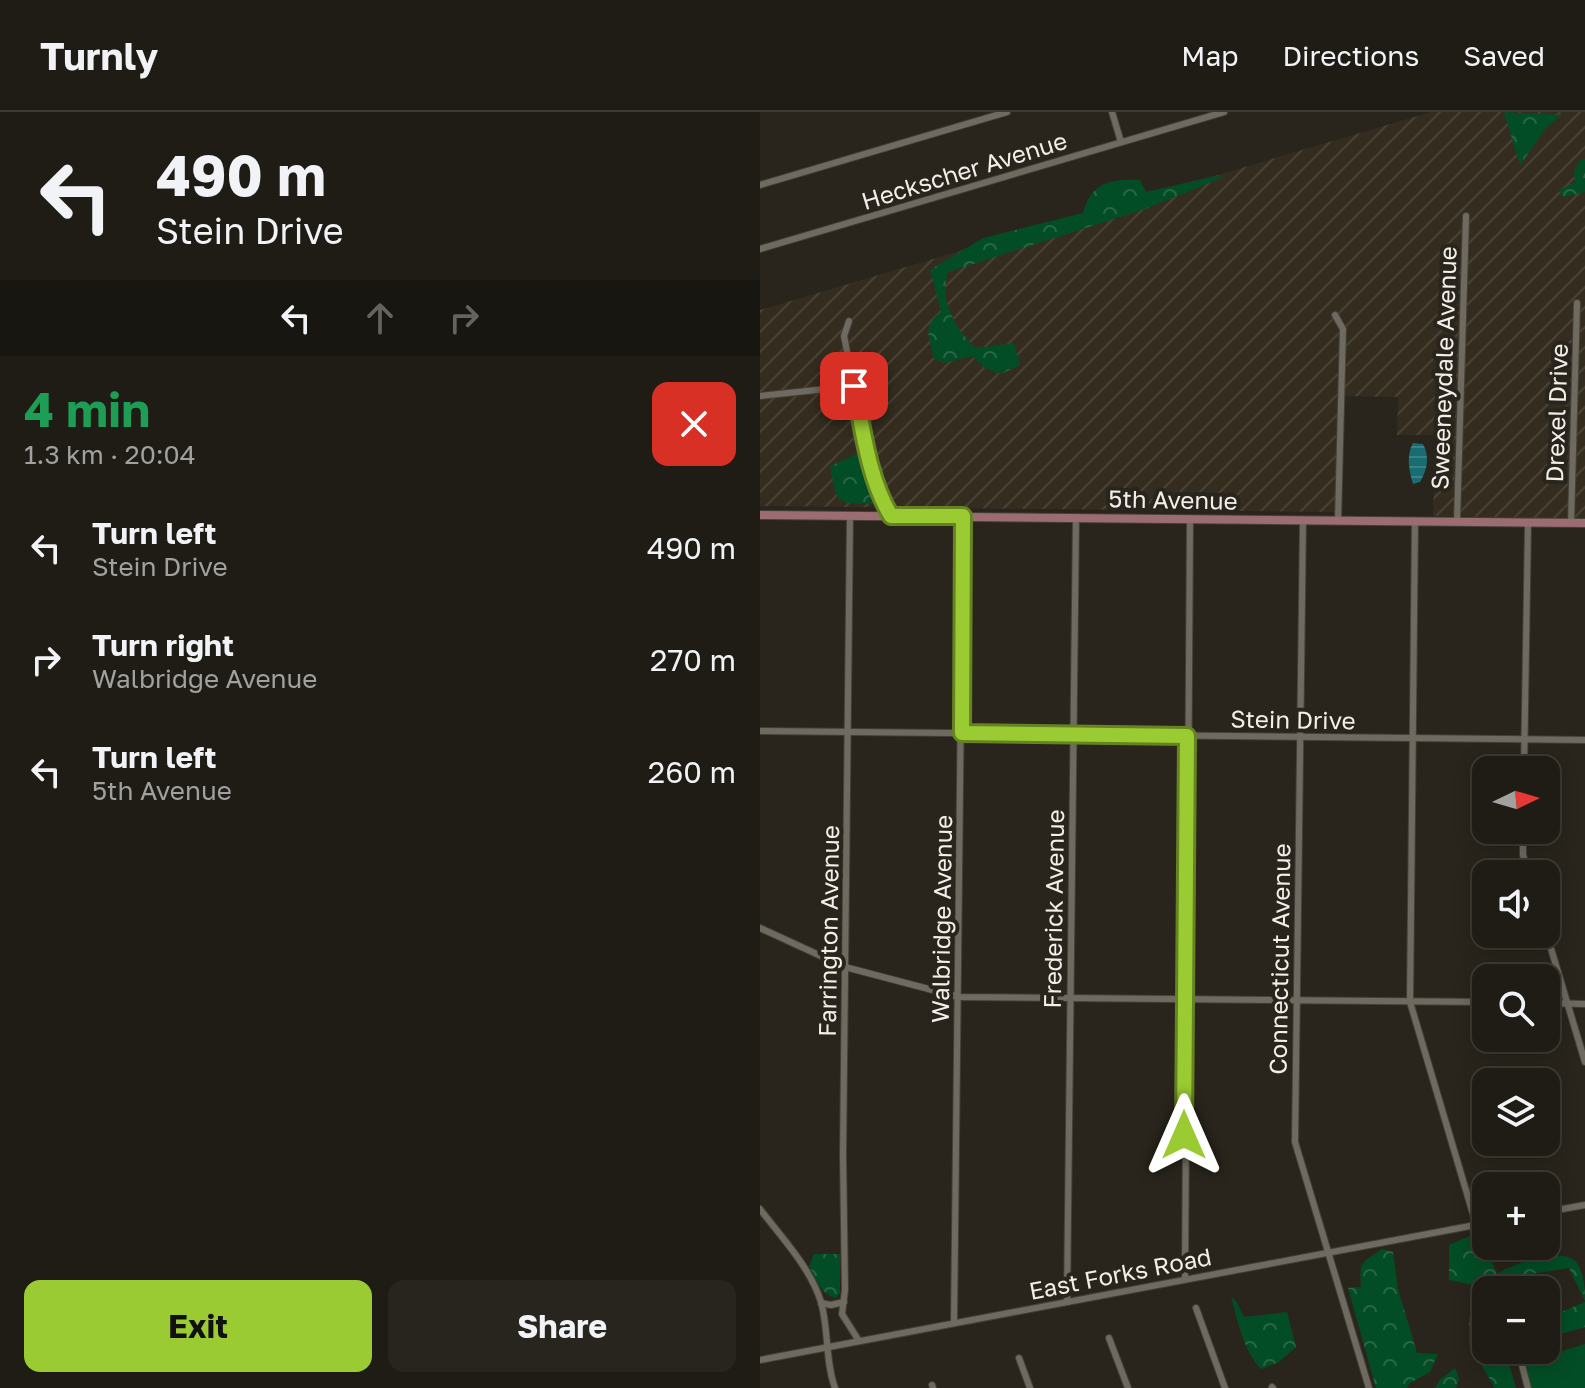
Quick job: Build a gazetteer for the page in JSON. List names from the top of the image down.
{
  "streets": {
    "main road": ["5th Avenue"],
    "street": [
      "Heckscher Avenue",
      "Sweeneydale Avenue",
      "Drexel Drive",
      "Stein Drive",
      "Frederick Avenue",
      "Walbridge Avenue",
      "Farrington Avenue",
      "Connecticut Avenue",
      "East Forks Road"
    ]
  },
  "crossings": [
    ["Sweeneydale Avenue", "5th Avenue"],
    ["Drexel Drive", "5th Avenue"],
    ["5th Avenue", "Frederick Avenue"],
    ["5th Avenue", "Walbridge Avenue"],
    ["5th Avenue", "Farrington Avenue"],
    ["5th Avenue", "Connecticut Avenue"],
    ["Stein Drive", "Frederick Avenue"],
    ["Stein Drive", "Walbridge Avenue"],
    ["Stein Drive", "Farrington Avenue"],
    ["Stein Drive", "Connecticut Avenue"],
    ["Frederick Avenue", "East Forks Road"],
    ["Walbridge Avenue", "East Forks Road"],
    ["Connecticut Avenue", "East Forks Road"]
  ],
  "north": "right",
  "page": {
    "header": "Turnly",
    "nav": ["Map", "Directions", "Saved"],
    "turn": ["490 m", "Stein Drive"],
    "heading": ["4 min", "1.3 km · 20:04"],
    "list": [
      {
        "name": "Turn left",
        "note": "Stein Drive",
        "value": "490 m"
      },
      {
        "name": "Turn right",
        "note": "Walbridge Avenue",
        "value": "270 m"
      },
      {
        "name": "Turn left",
        "note": "5th Avenue",
        "value": "260 m"
      }
    ],
    "map_buttons": ["+", "−"],
    "buttons": ["Exit", "Share"]
  }
}
